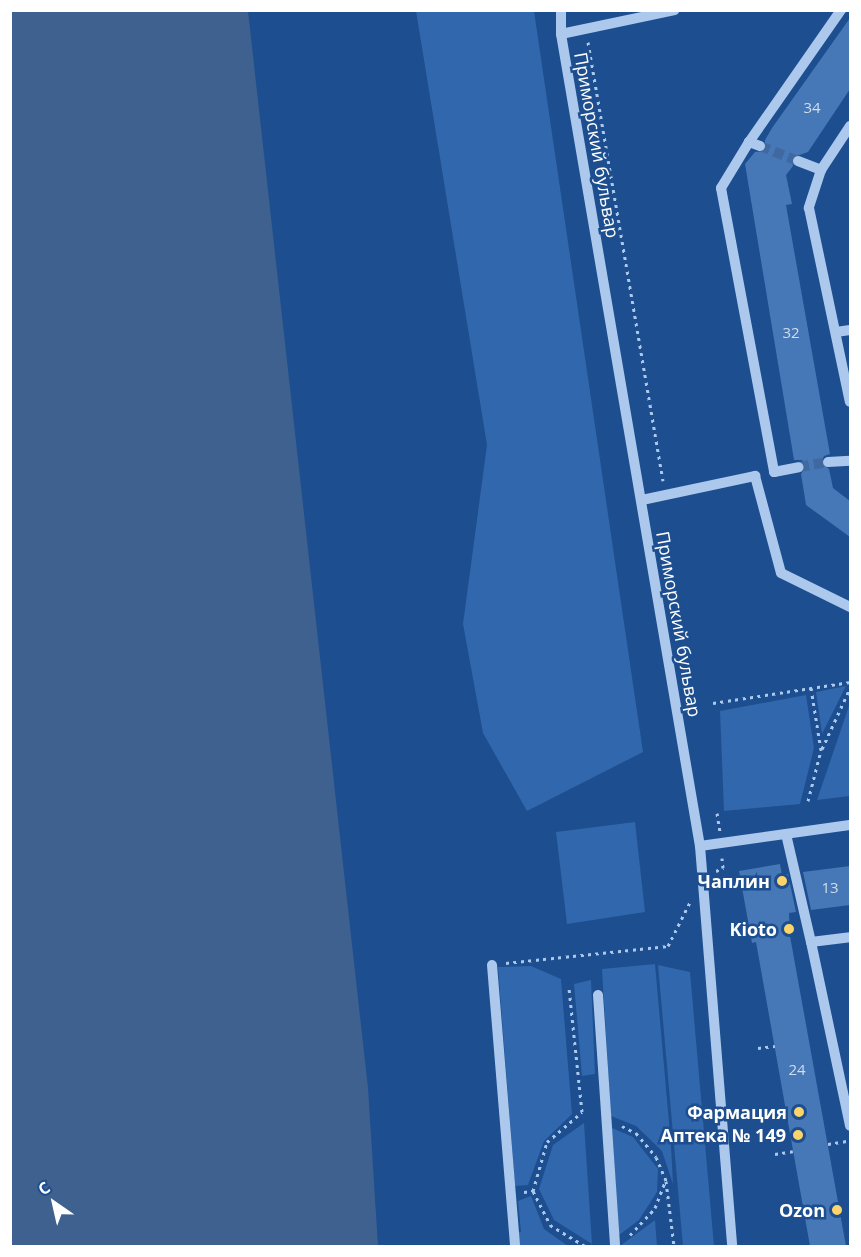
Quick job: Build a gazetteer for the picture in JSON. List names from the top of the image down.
{
  "streets": {
    "street": ["Приморский бульвар"]
  },
  "places": [
    "Чаплин",
    "Kioto",
    "Фармация",
    "Аптека № 149",
    "Ozon"
  ],
  "house_numbers": [
    "34",
    "32",
    "13",
    "24"
  ],
  "north": "top left"
}
